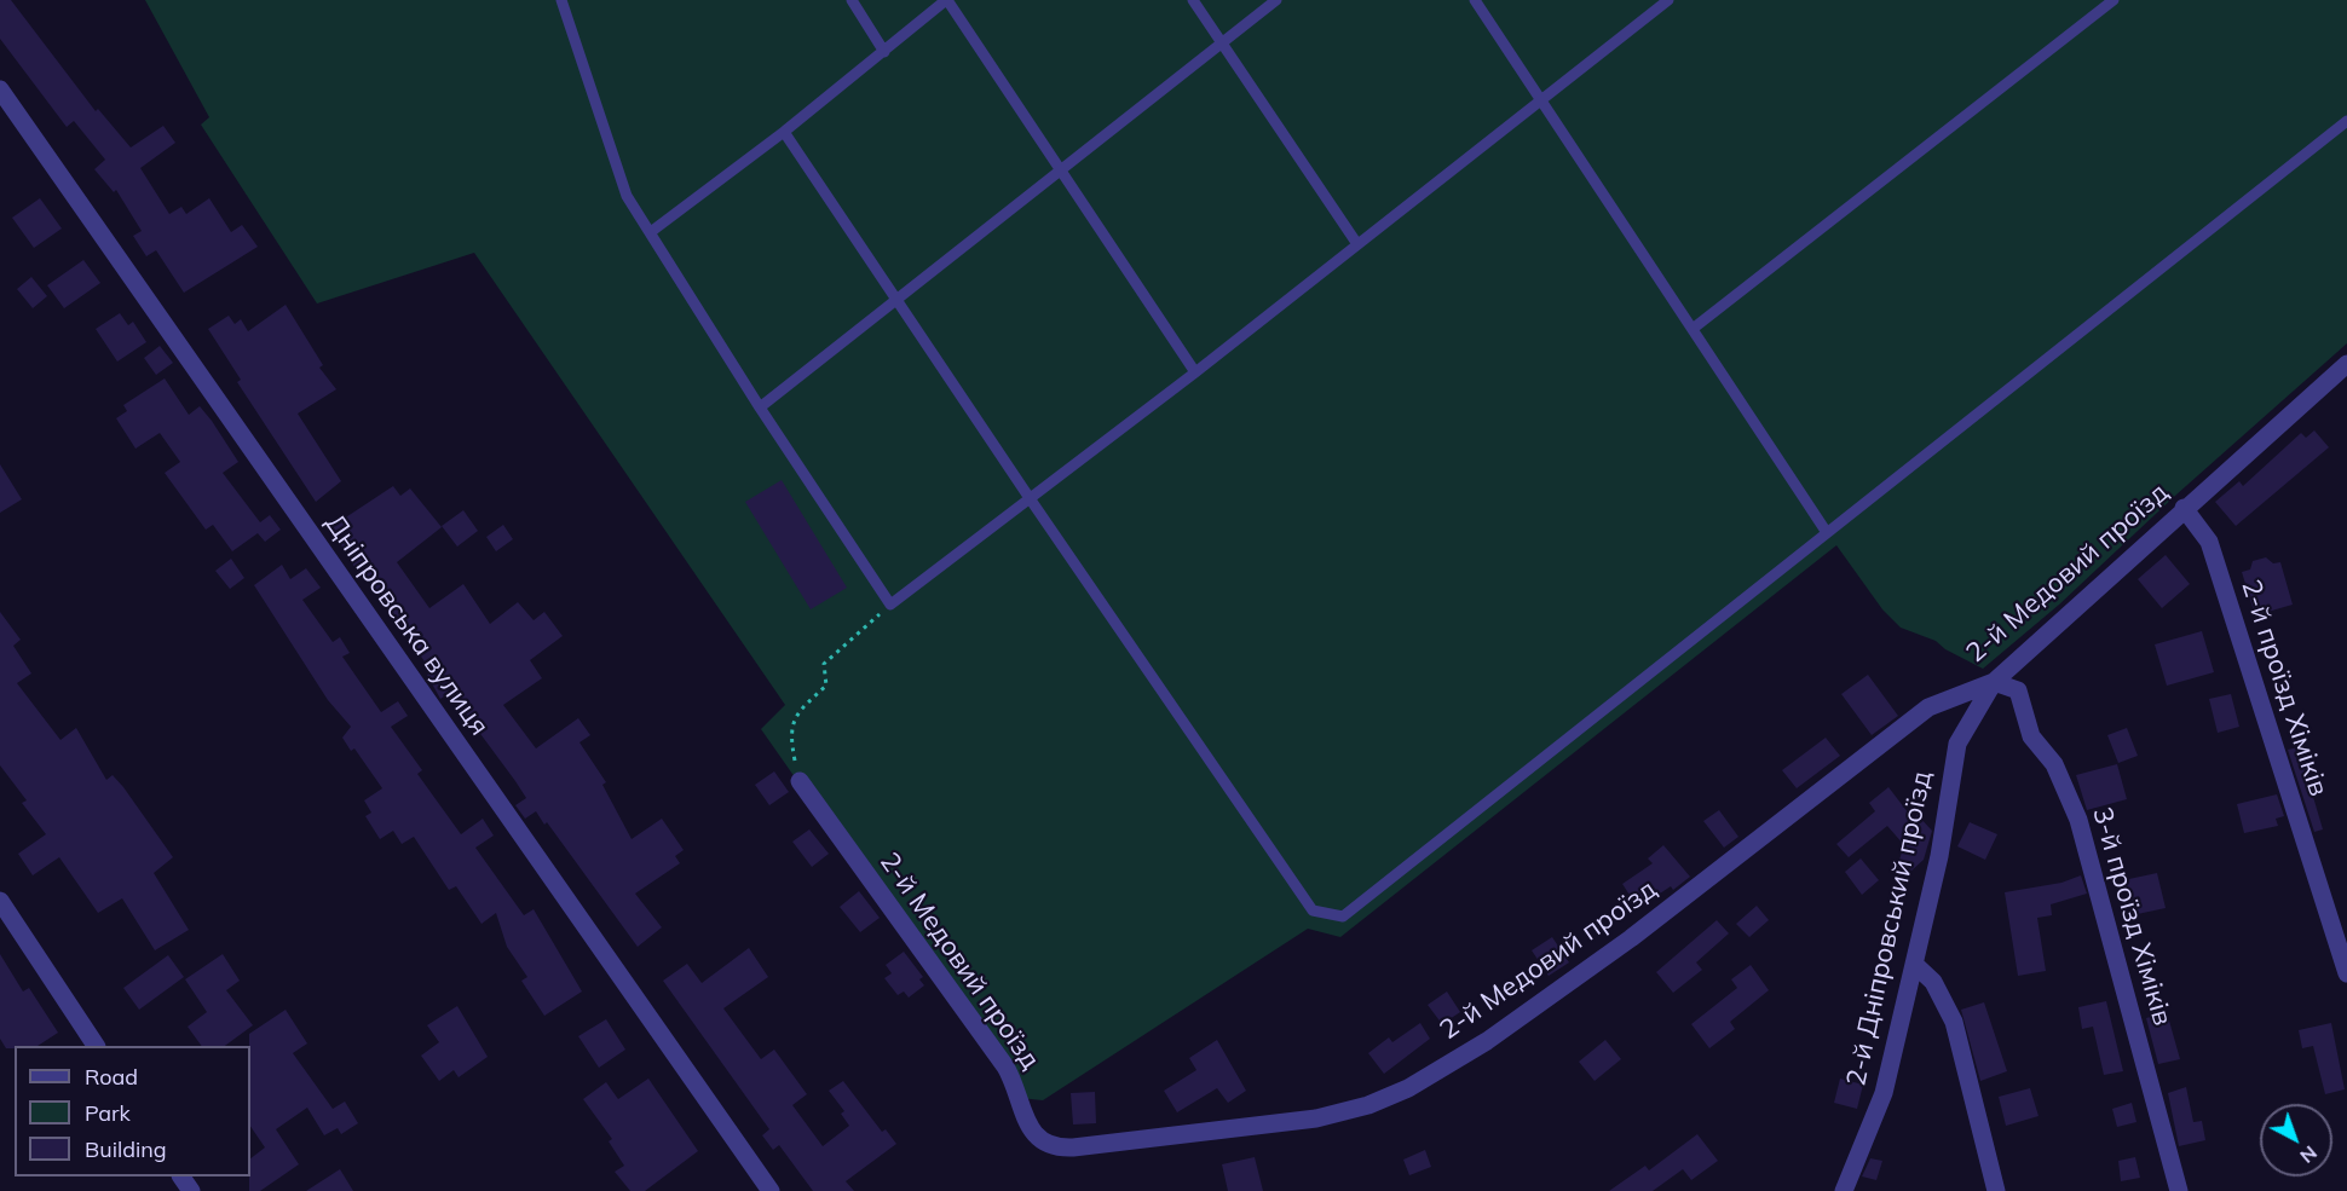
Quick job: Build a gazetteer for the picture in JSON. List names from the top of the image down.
{
  "streets": {
    "street": [
      "2-й Медовий проїзд",
      "Дніпровська вулиця",
      "2-й проїзд Хіміків",
      "3-й проїзд Хіміків",
      "2-й Дніпровський проїзд"
    ]
  },
  "crossings": [
    ["2-й Медовий проїзд", "2-й проїзд Хіміків"],
    ["2-й Медовий проїзд", "3-й проїзд Хіміків"],
    ["2-й Медовий проїзд", "2-й Дніпровський проїзд"],
    ["3-й проїзд Хіміків", "2-й Дніпровський проїзд"]
  ],
  "legend": ["Road", "Park", "Building"],
  "north": "bottom right"
}
